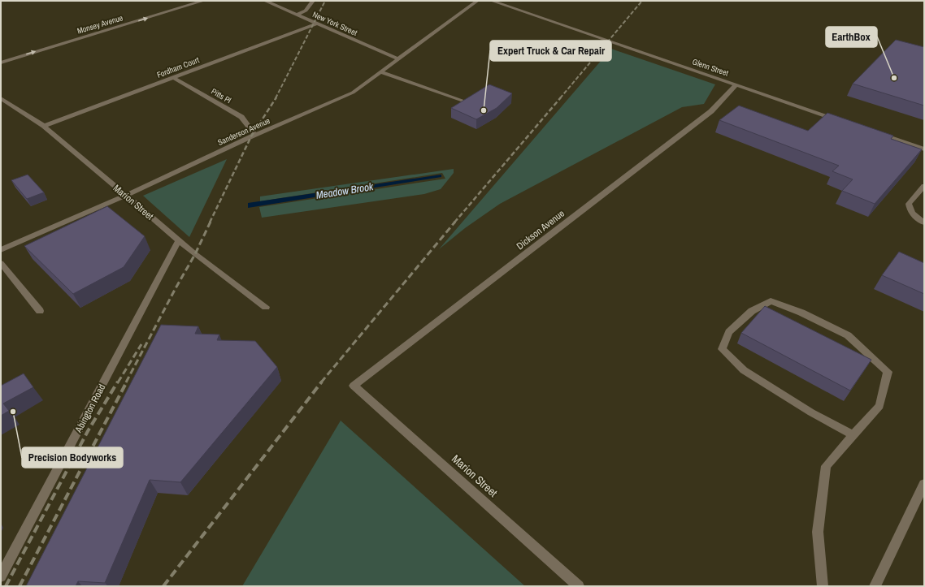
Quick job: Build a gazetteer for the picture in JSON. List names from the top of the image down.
{
  "streets": {
    "street": [
      "New York Street",
      "Monsey Avenue",
      "Fordham Court",
      "Glenn Street",
      "Pitts Pl",
      "Sanderson Avenue",
      "Marion Street",
      "Dickson Avenue",
      "Abington Road"
    ]
  },
  "crossings": [
    ["New York Street", "Fordham Court"],
    ["New York Street", "Sanderson Avenue"],
    ["Fordham Court", "Pitts Pl"],
    ["Fordham Court", "Marion Street"],
    ["Glenn Street", "Dickson Avenue"],
    ["Pitts Pl", "Sanderson Avenue"],
    ["Sanderson Avenue", "Marion Street"],
    ["Marion Street", "Dickson Avenue"],
    ["Marion Street", "Abington Road"]
  ],
  "one_way": ["Monsey Avenue"],
  "water": ["Meadow Brook"],
  "places": ["EarthBox", "Expert Truck & Car Repair", "Precision Bodyworks"]
}
